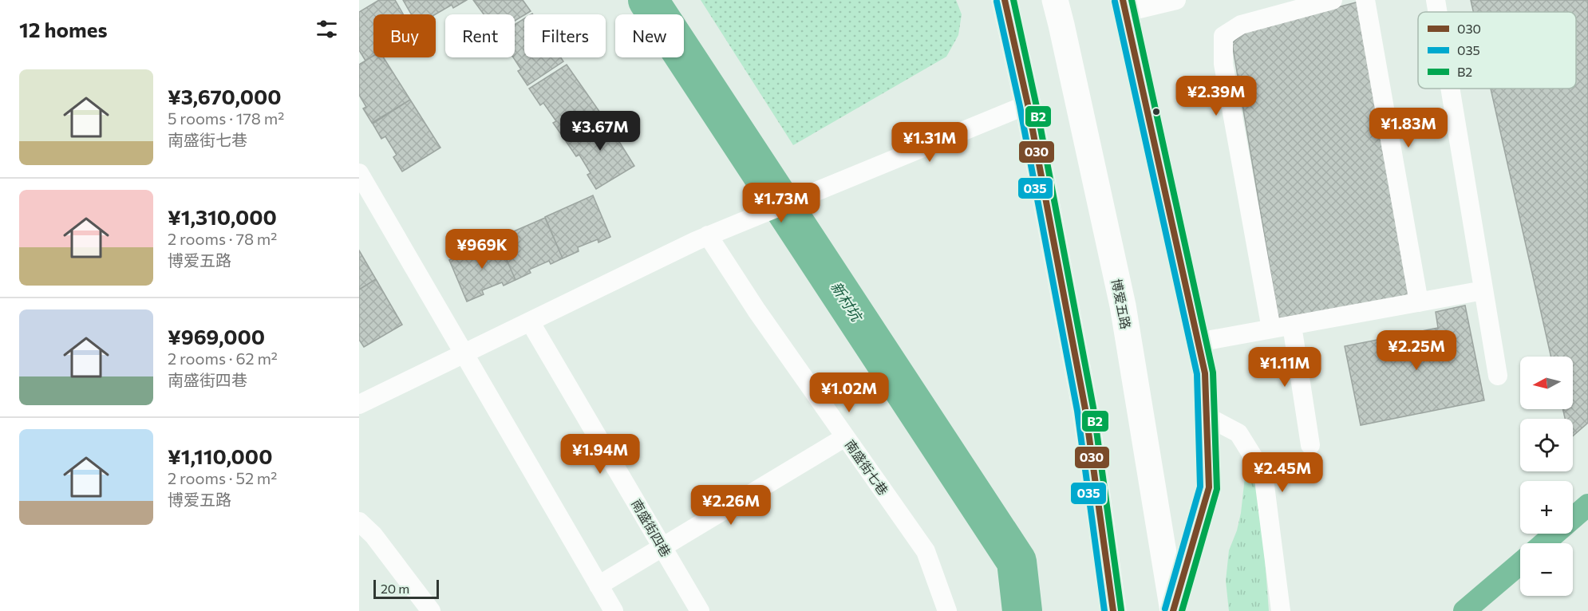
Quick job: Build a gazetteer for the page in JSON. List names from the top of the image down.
{
  "streets": {
    "highway": ["博爱五路"],
    "street": ["南盛街七巷", "南盛街四巷"]
  },
  "water": ["新村坑"],
  "lines": ["transit line 030", "transit line B2", "transit line 035"],
  "legend": ["030", "035", "B2"],
  "scale_bar": "20 m",
  "north": "left",
  "page": {
    "heading": "12 homes",
    "chip": [
      "Buy",
      "Rent",
      "Filters",
      "New"
    ],
    "list": [
      {
        "name": "¥3,670,000",
        "note": "5 rooms · 178 m² · 南盛街七巷"
      },
      {
        "name": "¥1,310,000",
        "note": "2 rooms · 78 m² · 博爱五路"
      },
      {
        "name": "¥969,000",
        "note": "2 rooms · 62 m² · 南盛街四巷"
      },
      {
        "name": "¥1,110,000",
        "note": "2 rooms · 52 m² · 博爱五路"
      }
    ],
    "price": [
      "¥2.39M",
      "¥1.83M",
      "¥3.67M",
      "¥1.31M",
      "¥1.73M",
      "¥969K",
      "¥2.25M",
      "¥1.11M",
      "¥1.02M",
      "¥1.94M",
      "¥2.45M",
      "¥2.26M"
    ],
    "map_buttons": ["+", "−"],
    "scale": "20 m"
  }
}
